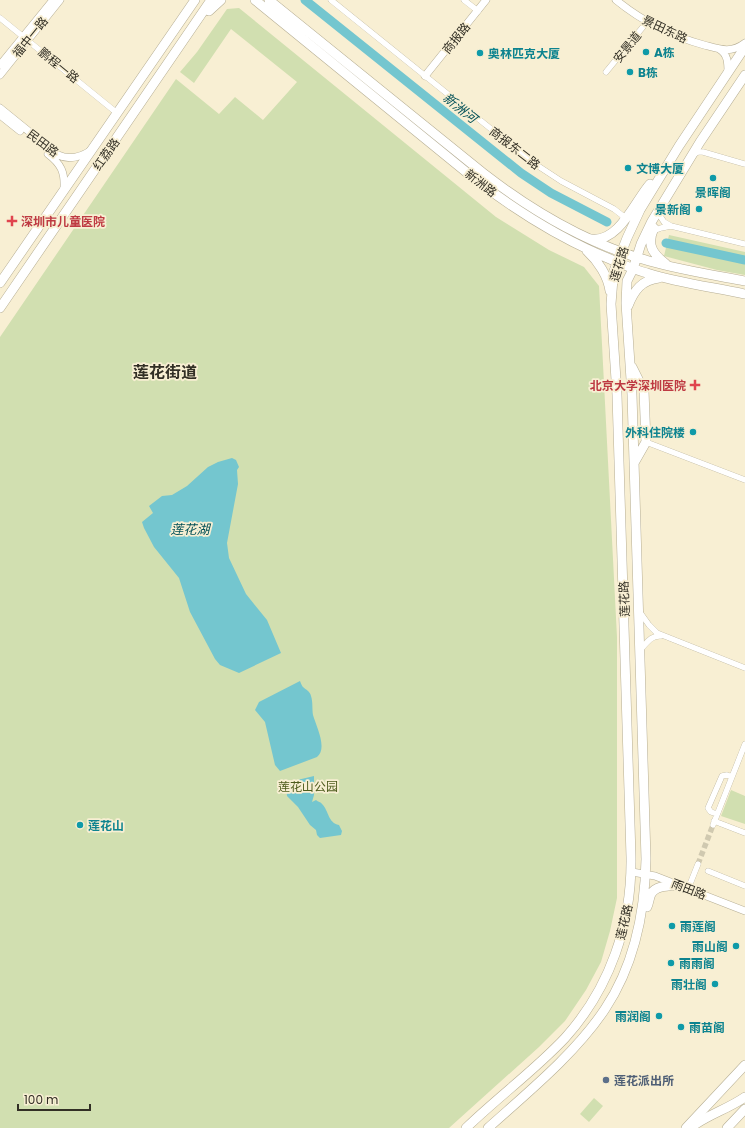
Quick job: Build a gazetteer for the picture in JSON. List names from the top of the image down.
{
  "streets": {
    "main road": ["红荔路", "新洲路", "莲花路"],
    "street": [
      "景田东路",
      "福中一路",
      "商报路",
      "安景道",
      "鹏程一路",
      "民田路",
      "商报东二路",
      "雨田路"
    ]
  },
  "crossings": [
    ["景田东路", "安景道"],
    ["福中一路", "鹏程一路"],
    ["商报路", "商报东二路"],
    ["鹏程一路", "红荔路"],
    ["民田路", "红荔路"],
    ["新洲路", "莲花路"],
    ["莲花路", "雨田路"]
  ],
  "districts": ["莲花街道"],
  "water": ["新洲河", "莲花湖"],
  "parks": ["莲花山公园"],
  "places": {
    "other": [
      "A栋",
      "奥林匹克大厦",
      "B栋",
      "文博大厦",
      "景晖阁",
      "景新阁",
      "外科住院楼",
      "莲花山",
      "雨莲阁",
      "雨山阁",
      "雨雨阁",
      "雨壮阁",
      "雨润阁",
      "雨苗阁",
      "莲花派出所"
    ],
    "health": ["深圳市儿童医院", "北京大学深圳医院"]
  },
  "scale_bar": "100 m"
}
